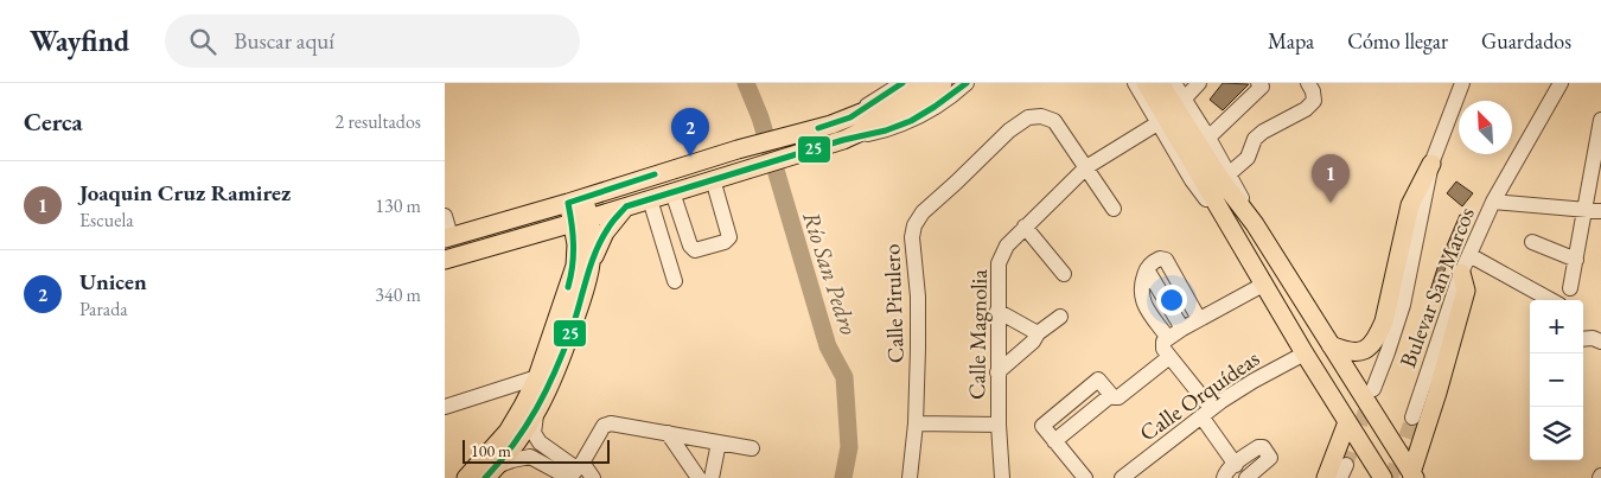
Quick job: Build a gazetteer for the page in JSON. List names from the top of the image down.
{
  "streets": {
    "street": [
      "Bulevar San Marcos",
      "Calle Pirulero",
      "Calle Magnolia",
      "Calle Orquídeas"
    ]
  },
  "crossings": [
    ["Calle Pirulero", "Calle Magnolia"]
  ],
  "water": ["Río San Pedro"],
  "lines": ["transit line 25"],
  "scale_bar": "100 m",
  "north": "top left",
  "page": {
    "header": "Wayfind",
    "search": "Buscar aquí",
    "nav": ["Mapa", "Cómo llegar", "Guardados"],
    "heading": ["Cerca", "2 resultados"],
    "pins": ["2", "1"],
    "list": [
      {
        "mark": "1",
        "name": "Joaquin Cruz Ramirez",
        "note": "Escuela",
        "value": "130 m"
      },
      {
        "mark": "2",
        "name": "Unicen",
        "note": "Parada",
        "value": "340 m"
      }
    ],
    "map_buttons": ["+", "−"],
    "scale": "100 m"
  }
}
